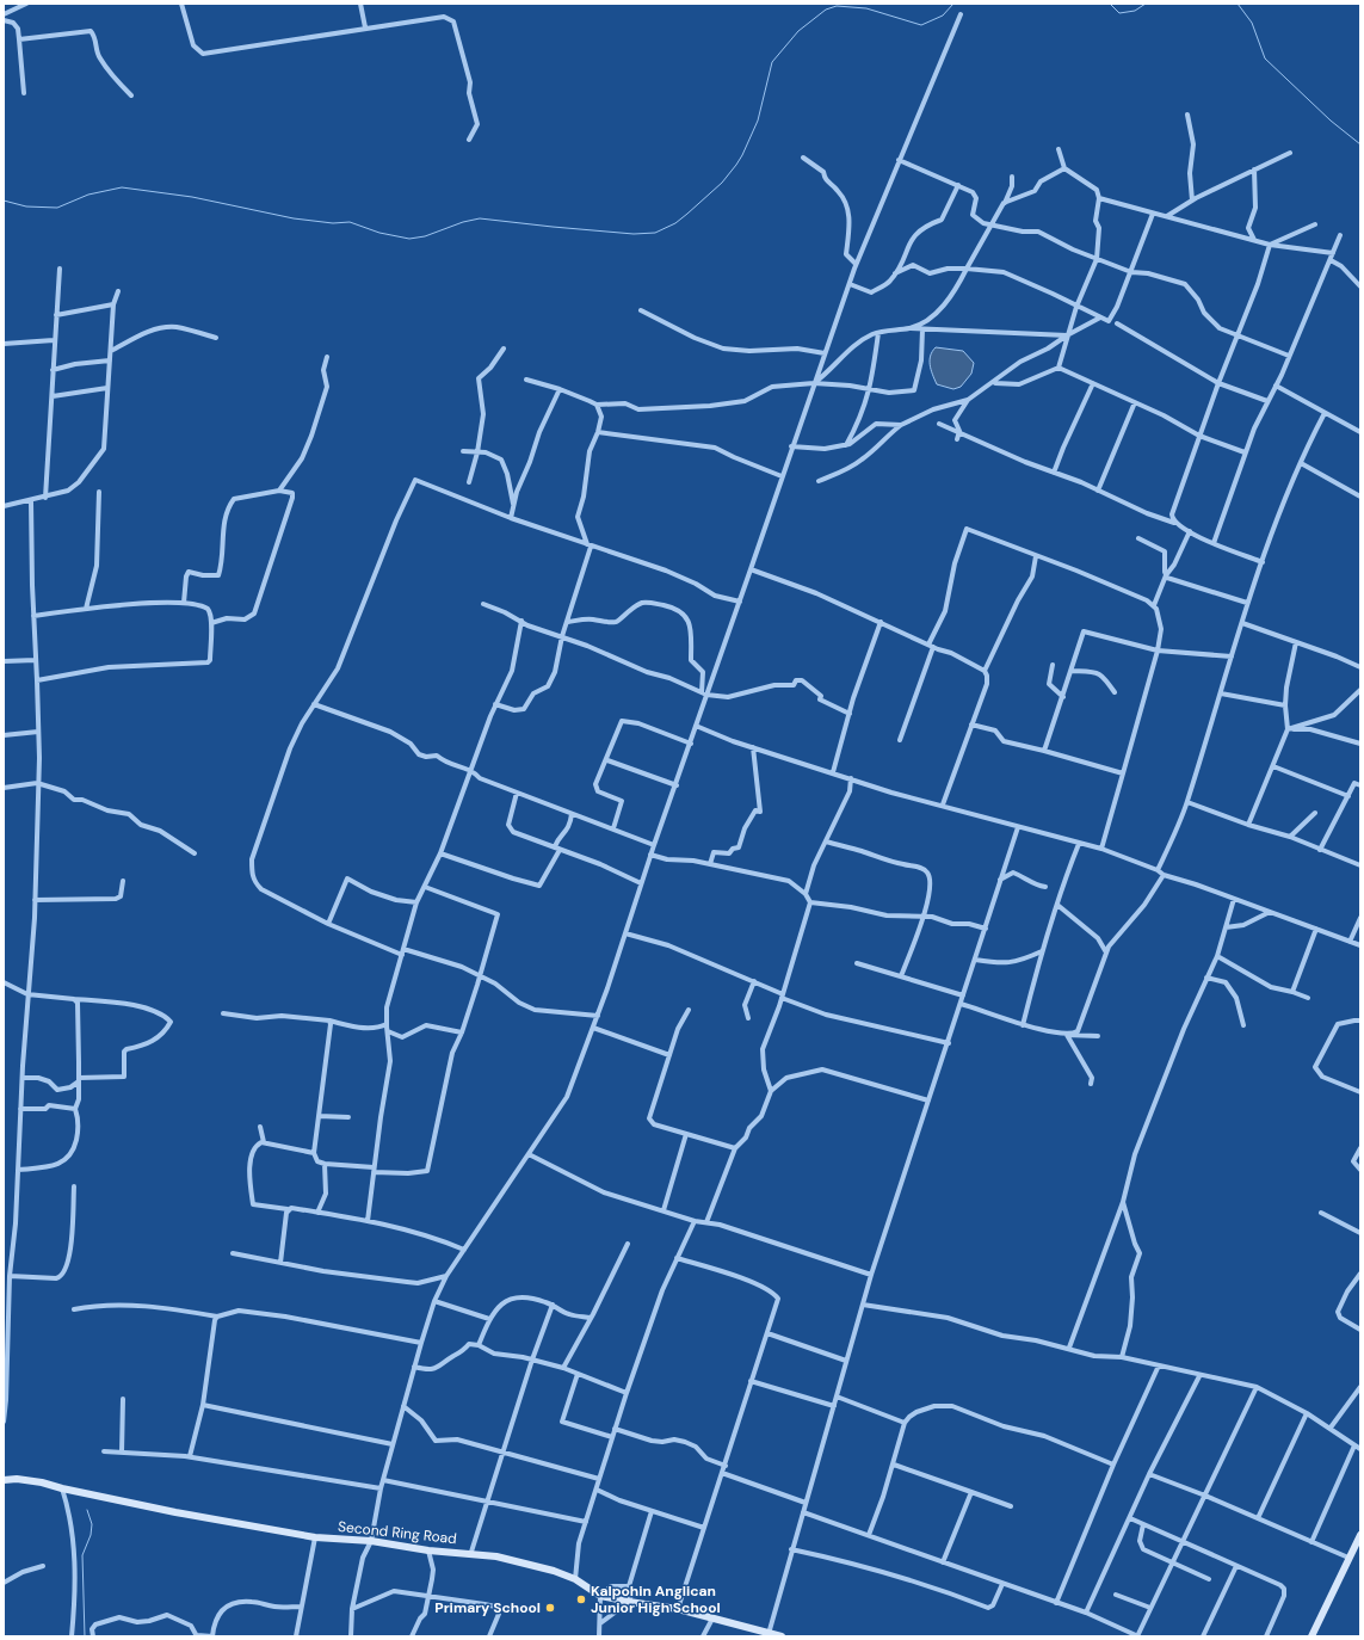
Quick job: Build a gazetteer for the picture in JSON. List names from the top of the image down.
{
  "streets": {
    "street": ["Second Ring Road"]
  },
  "places": ["Kalpohin Anglican Junior High School", "Primary School"]
}
